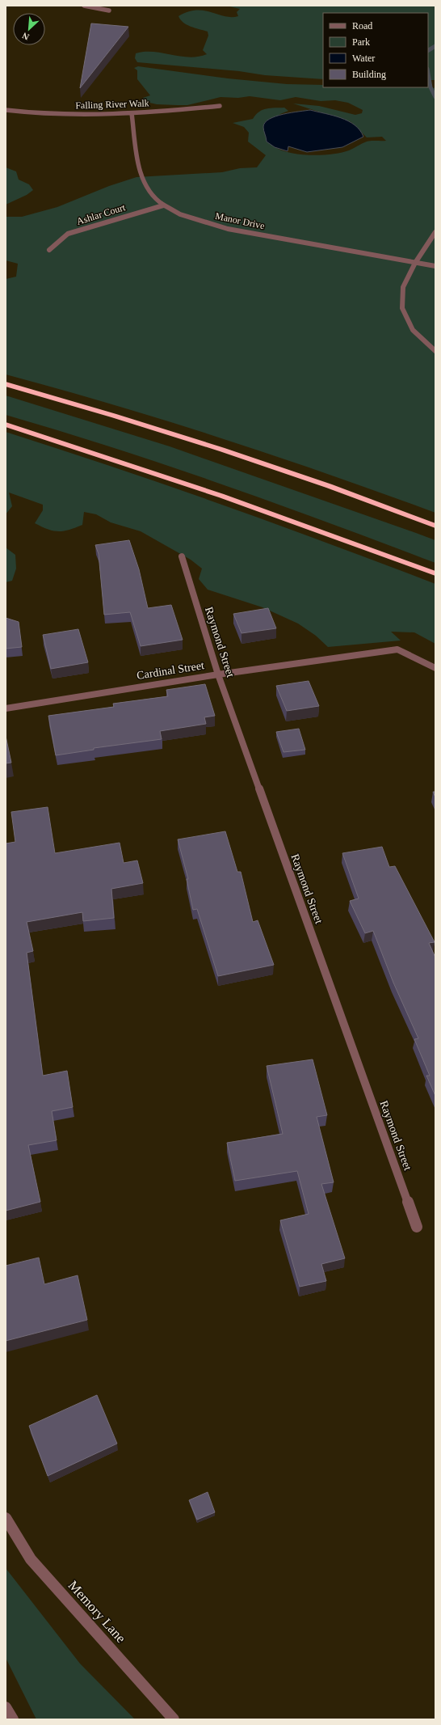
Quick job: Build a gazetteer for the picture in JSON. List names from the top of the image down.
{
  "streets": {
    "street": [
      "Falling River Walk",
      "Ashlar Court",
      "Manor Drive",
      "Raymond Street",
      "Cardinal Street",
      "Memory Lane"
    ]
  },
  "crossings": [
    ["Falling River Walk", "Manor Drive"],
    ["Ashlar Court", "Manor Drive"],
    ["Raymond Street", "Cardinal Street"]
  ],
  "legend": [
    "Road",
    "Park",
    "Water",
    "Building"
  ],
  "north": "bottom left"
}
